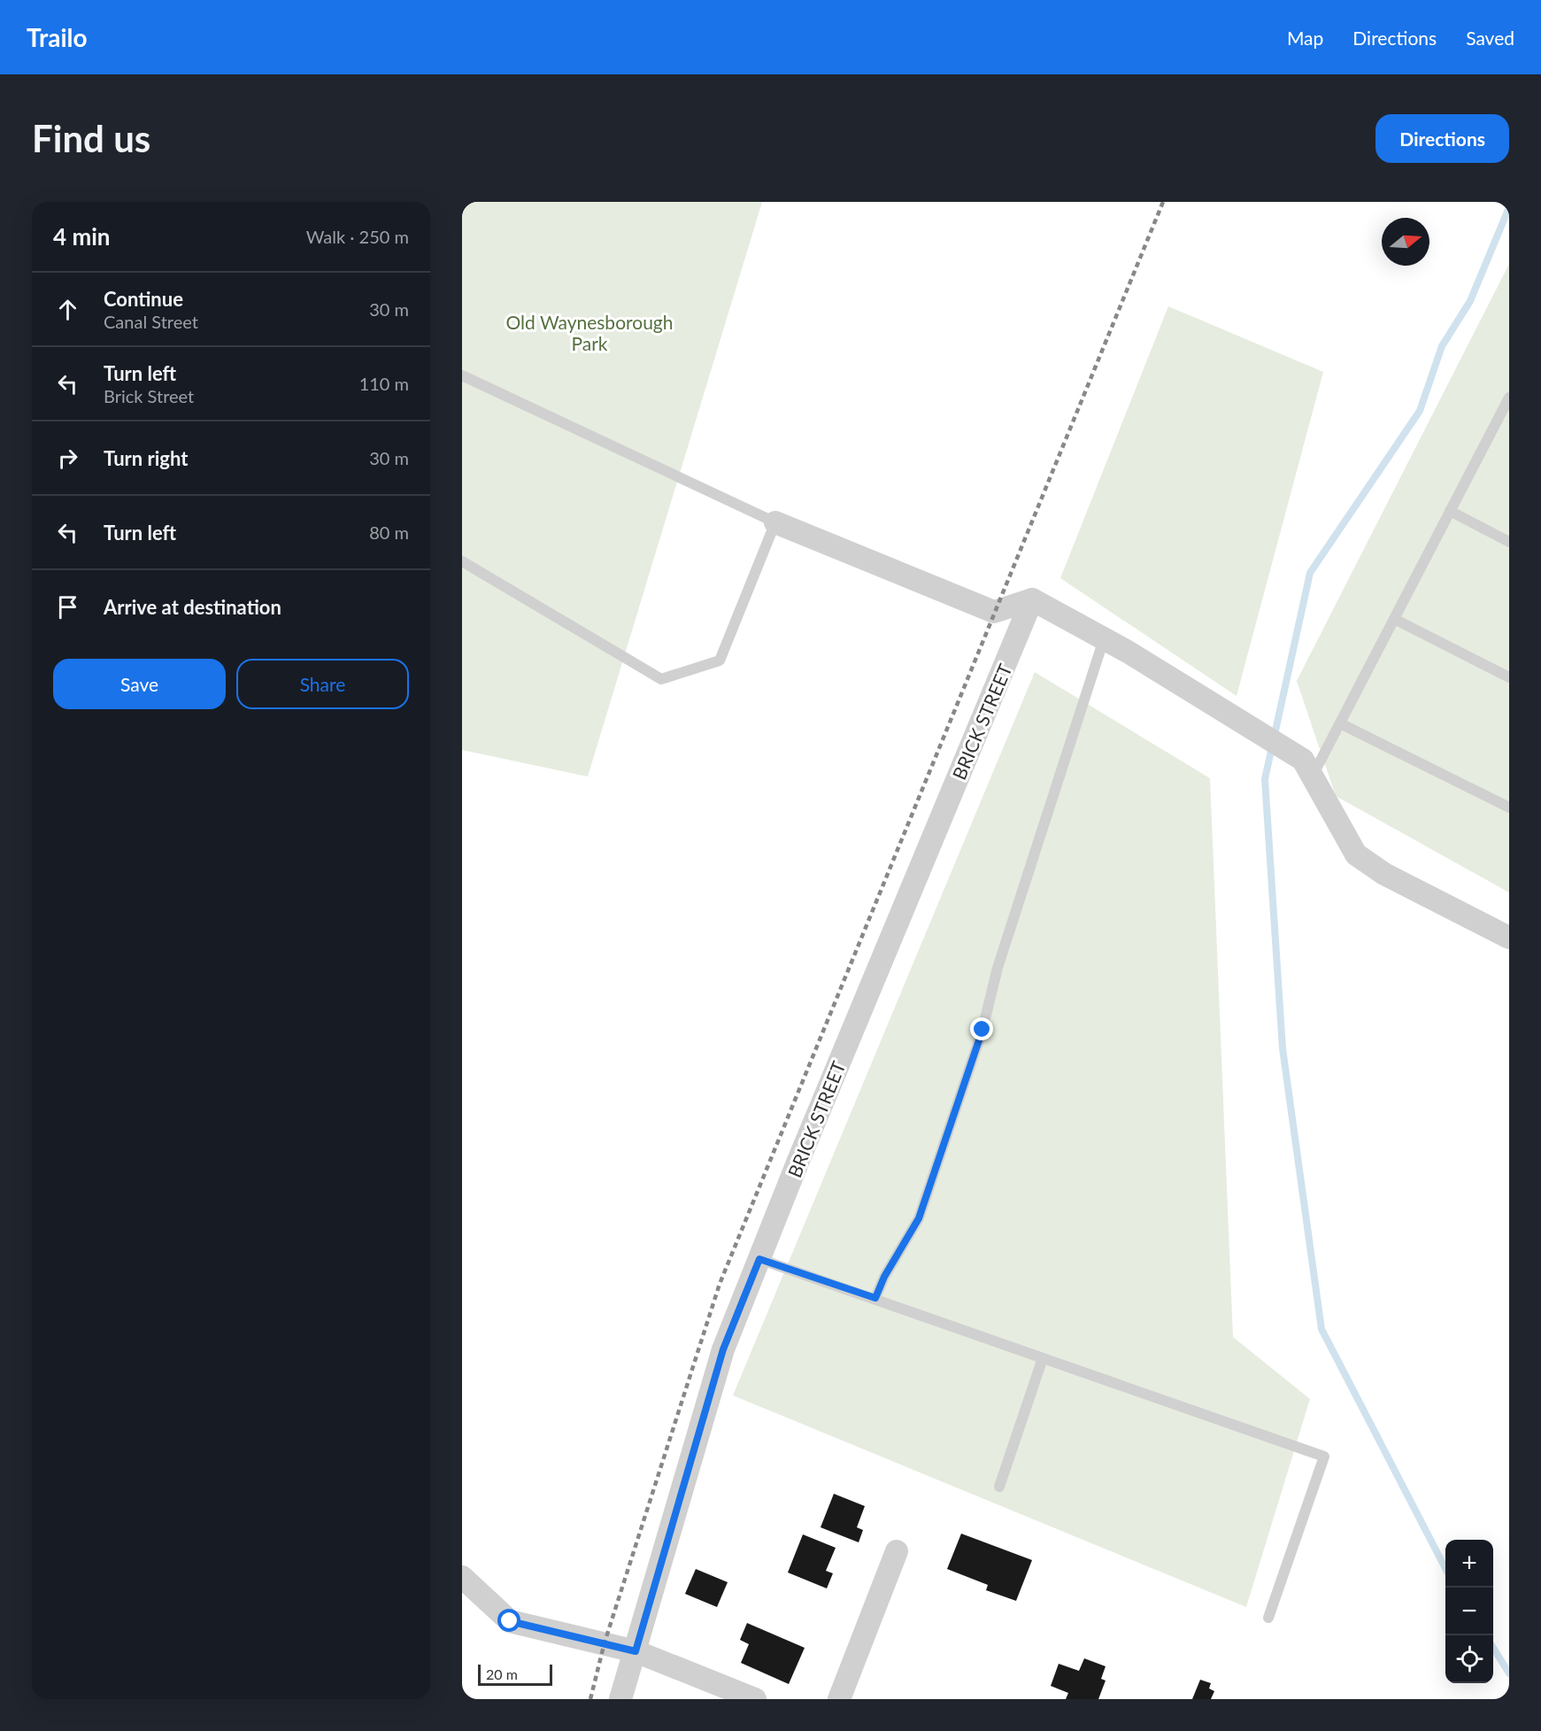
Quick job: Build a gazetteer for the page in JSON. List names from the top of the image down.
{
  "streets": {
    "street": ["BRICK STREET"]
  },
  "parks": ["Old Waynesborough Park"],
  "scale_bar": "20 m",
  "north": "right",
  "page": {
    "header": "Trailo",
    "nav": ["Map", "Directions", "Saved"],
    "buttons": [
      "Directions",
      ["Save", "Share"]
    ],
    "title": "Find us",
    "heading": ["4 min", "Walk · 250 m"],
    "list": [
      ["Continue", "Canal Street", "30 m"],
      ["Turn left", "Brick Street", "110 m"],
      ["Turn right", "30 m"],
      ["Turn left", "80 m"],
      "Arrive at destination"
    ],
    "map_buttons": ["+", "−"],
    "scale": "20 m"
  }
}
